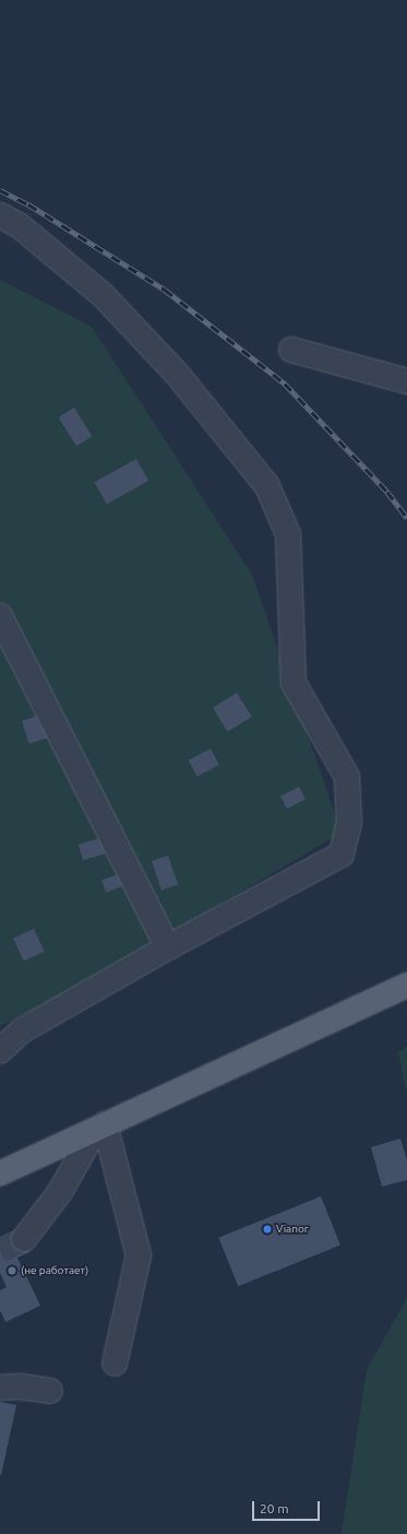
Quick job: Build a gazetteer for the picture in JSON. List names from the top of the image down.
{
  "places": ["Vianor", "(не работает)"],
  "scale_bar": "20 m"
}
